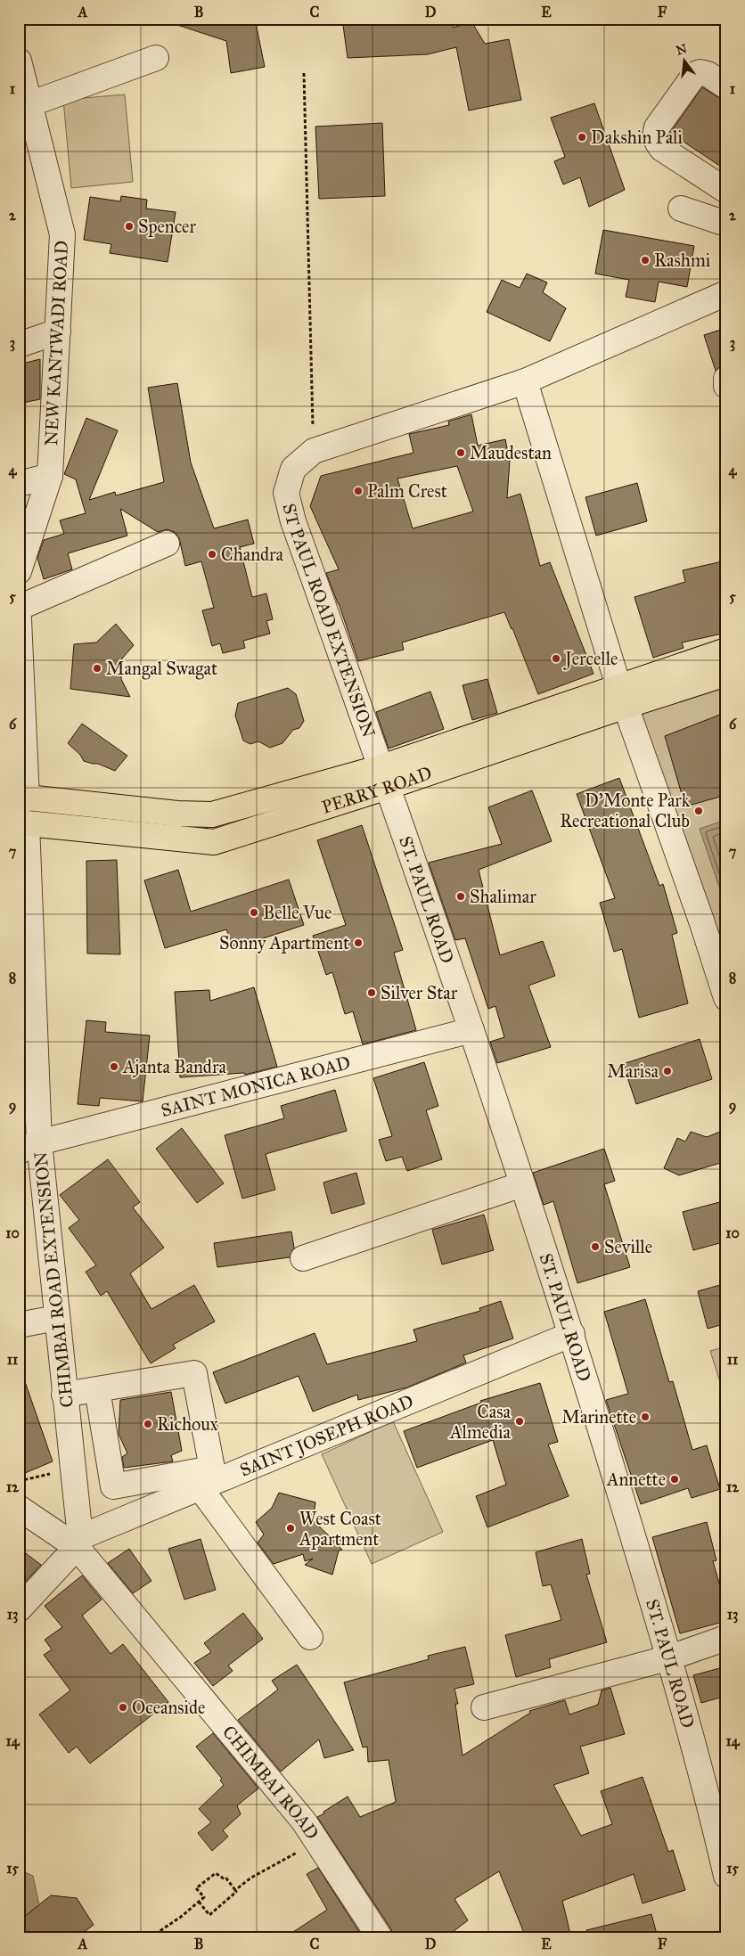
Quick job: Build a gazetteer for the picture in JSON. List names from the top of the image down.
{
  "streets": {
    "main road": ["PERRY ROAD"],
    "street": [
      "NEW KANTWADI ROAD",
      "ST PAUL ROAD EXTENSION",
      "ST. PAUL ROAD",
      "SAINT MONICA ROAD",
      "CHIMBAI ROAD EXTENSION",
      "SAINT JOSEPH ROAD",
      "CHIMBAI ROAD"
    ]
  },
  "crossings": [
    ["ST PAUL ROAD EXTENSION", "PERRY ROAD"],
    ["ST PAUL ROAD EXTENSION", "ST. PAUL ROAD"],
    ["PERRY ROAD", "ST. PAUL ROAD"],
    ["PERRY ROAD", "CHIMBAI ROAD EXTENSION"],
    ["ST. PAUL ROAD", "SAINT MONICA ROAD"],
    ["ST. PAUL ROAD", "SAINT JOSEPH ROAD"],
    ["SAINT MONICA ROAD", "CHIMBAI ROAD EXTENSION"],
    ["CHIMBAI ROAD EXTENSION", "SAINT JOSEPH ROAD"],
    ["CHIMBAI ROAD EXTENSION", "CHIMBAI ROAD"],
    ["SAINT JOSEPH ROAD", "CHIMBAI ROAD"]
  ],
  "places": [
    "Dakshin Pali",
    "Spencer",
    "Rashmi",
    "Maudestan",
    "Palm Crest",
    "Chandra",
    "Jercelle",
    "Mangal Swagat",
    "D'Monte Park Recreational Club",
    "Shalimar",
    "Belle Vue",
    "Sonny Apartment",
    "Silver Star",
    "Ajanta Bandra",
    "Marisa",
    "Seville",
    "Marinette",
    "Casa Almedia",
    "Richoux",
    "Annette",
    "West Coast Apartment",
    "Oceanside"
  ],
  "north": "top",
  "grid": {
    "columns": [
      "A",
      "B",
      "C",
      "D",
      "E",
      "F"
    ],
    "rows": [
      "1",
      "2",
      "3",
      "4",
      "5",
      "6",
      "7",
      "8",
      "9",
      "10",
      "11",
      "12",
      "13",
      "14",
      "15"
    ]
  }
}
